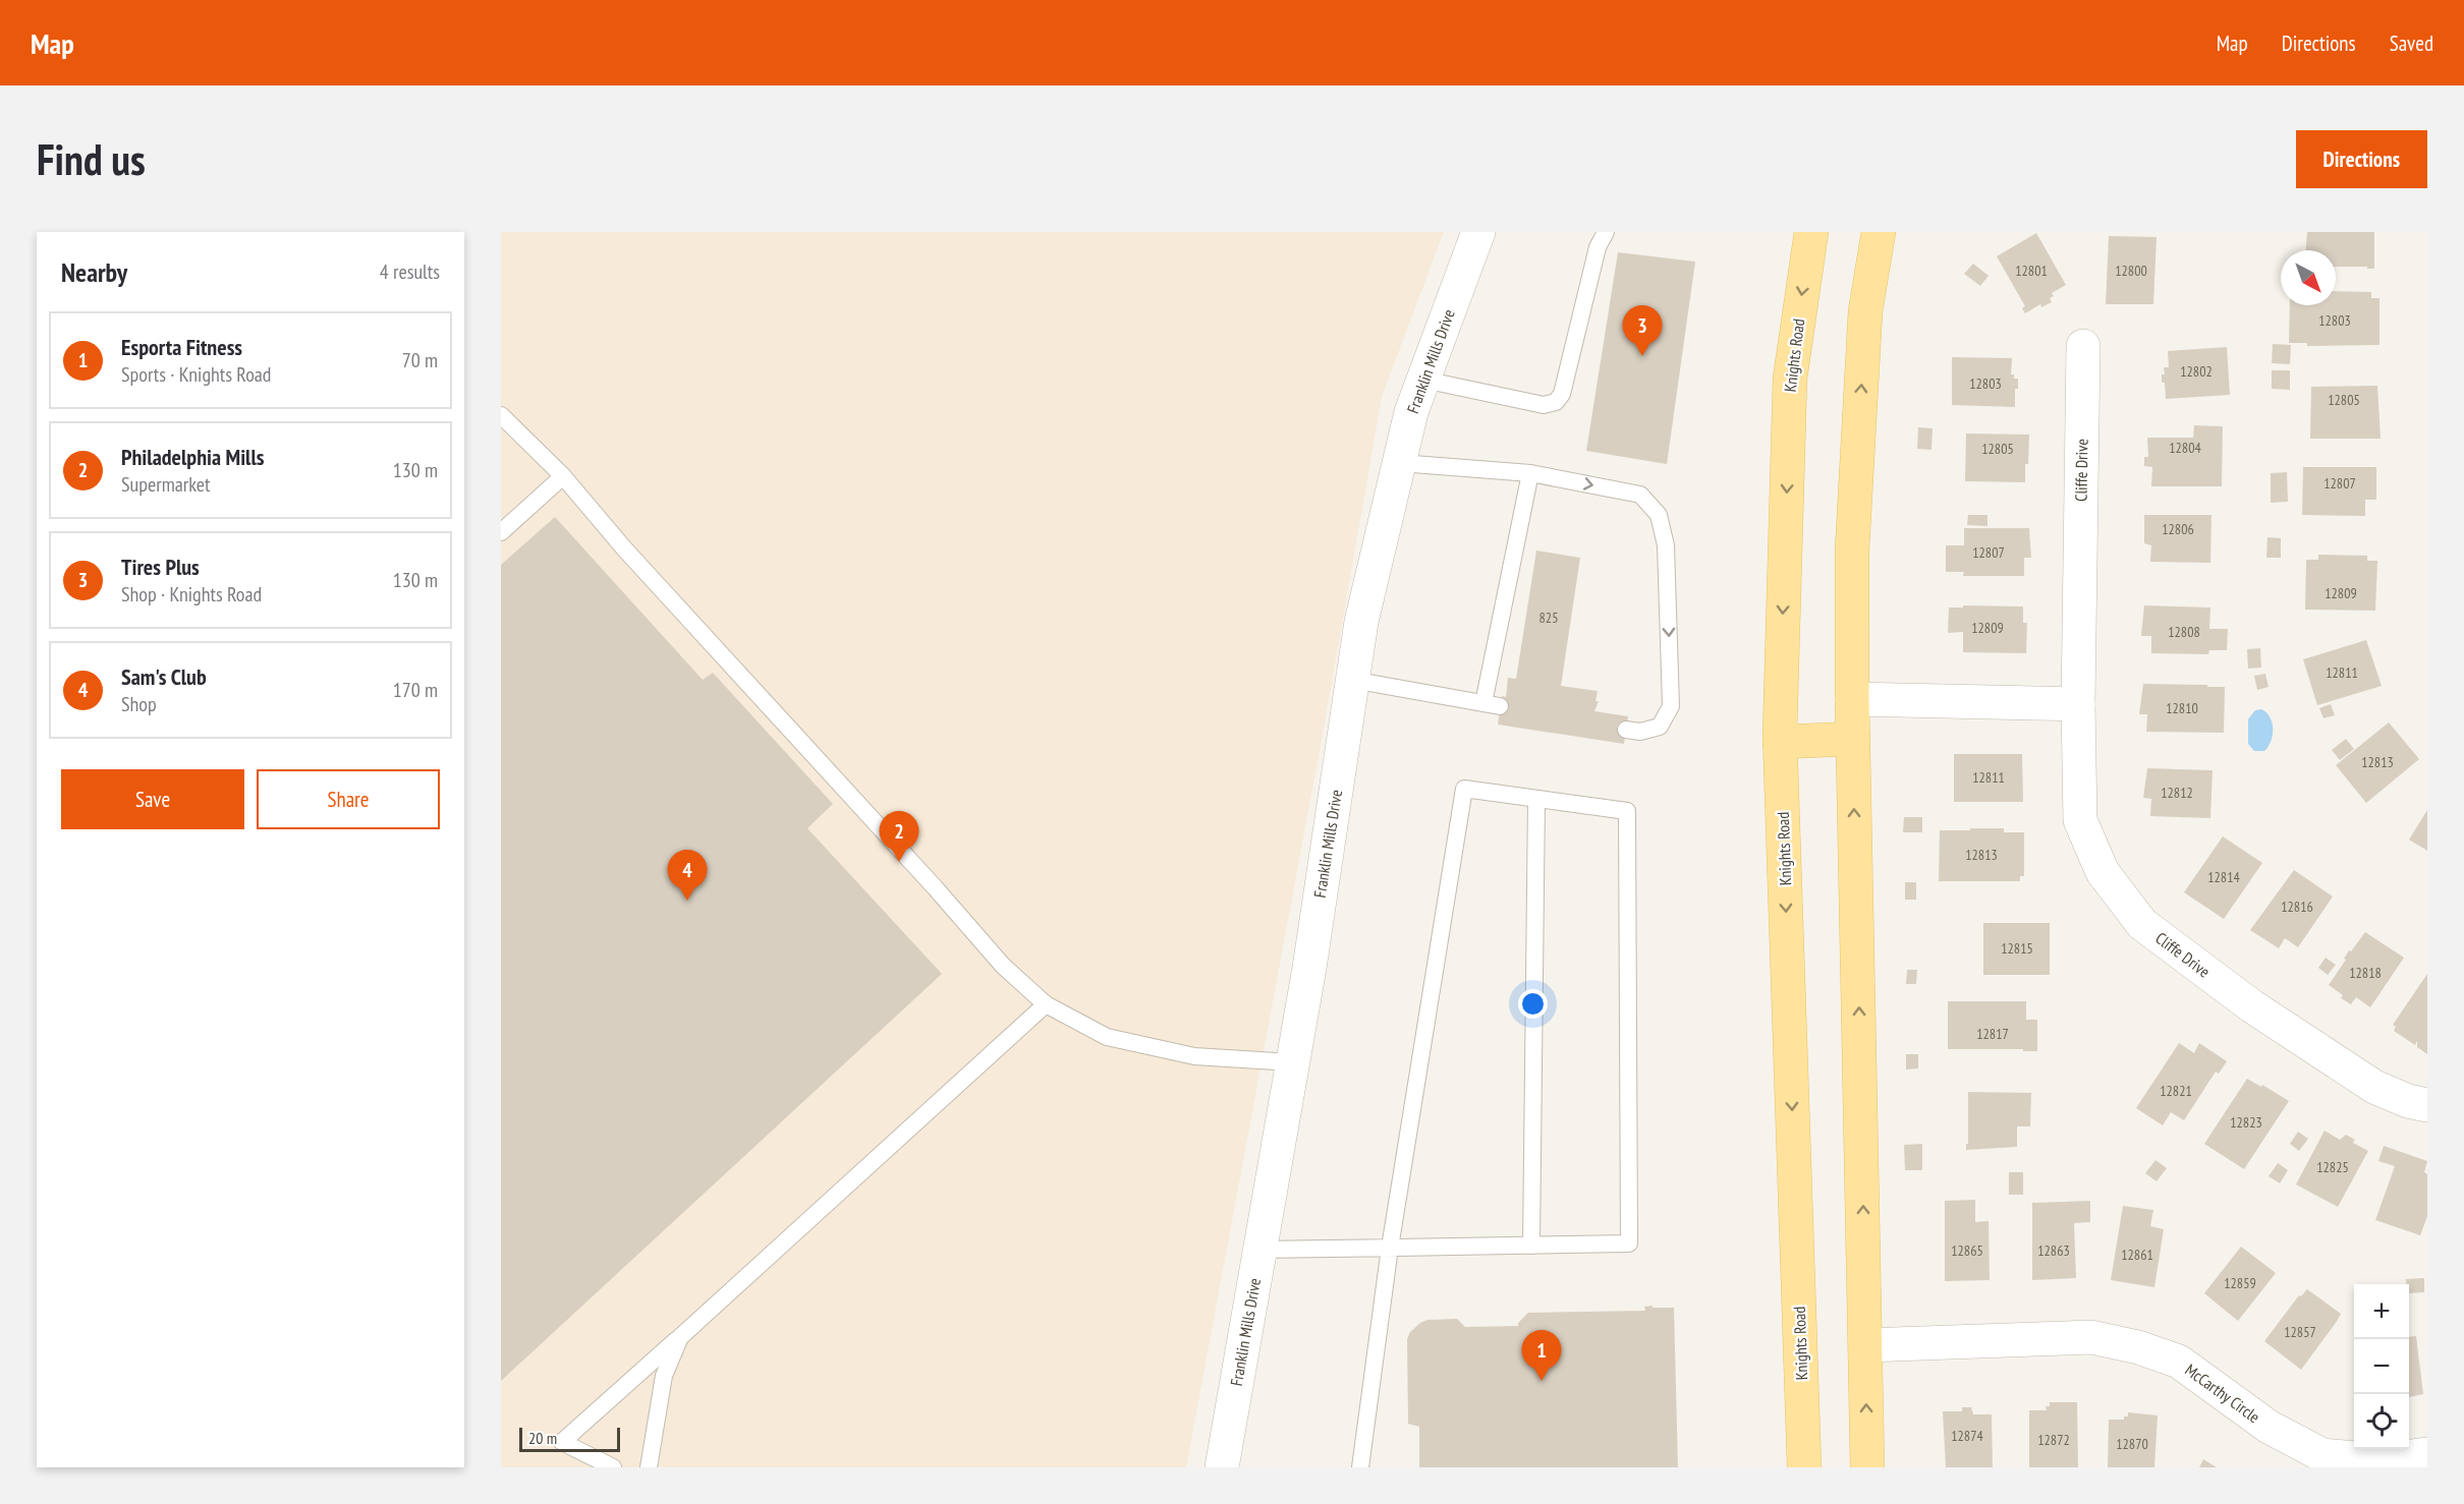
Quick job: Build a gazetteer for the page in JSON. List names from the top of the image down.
{
  "streets": {
    "main road": ["Knights Road"],
    "street": ["Franklin Mills Drive", "Cliffe Drive", "McCarthy Circle"]
  },
  "house_numbers": [
    "12801",
    "12800",
    "12803",
    "12802",
    "12803",
    "12805",
    "12804",
    "12805",
    "12807",
    "12806",
    "12807",
    "12809",
    "825",
    "12809",
    "12808",
    "12811",
    "12810",
    "12813",
    "12811",
    "12812",
    "12813",
    "12814",
    "12816",
    "12815",
    "12818",
    "12817",
    "12821",
    "12823",
    "12825",
    "12865",
    "12863",
    "12861",
    "12859",
    "12857",
    "12874",
    "12872",
    "12870"
  ],
  "scale_bar": "20 m",
  "north": "bottom right",
  "page": {
    "header": "Map",
    "nav": ["Map", "Directions", "Saved"],
    "buttons": [
      "Directions",
      ["Save", "Share"]
    ],
    "title": "Find us",
    "heading": ["Nearby", "4 results"],
    "pins": [
      "3",
      "2",
      "4",
      "1"
    ],
    "list": [
      {
        "mark": "1",
        "name": "Esporta Fitness",
        "note": "Sports · Knights Road",
        "value": "70 m"
      },
      {
        "mark": "2",
        "name": "Philadelphia Mills",
        "note": "Supermarket",
        "value": "130 m"
      },
      {
        "mark": "3",
        "name": "Tires Plus",
        "note": "Shop · Knights Road",
        "value": "130 m"
      },
      {
        "mark": "4",
        "name": "Sam's Club",
        "note": "Shop",
        "value": "170 m"
      }
    ],
    "map_buttons": ["+", "−"],
    "scale": "20 m"
  }
}
